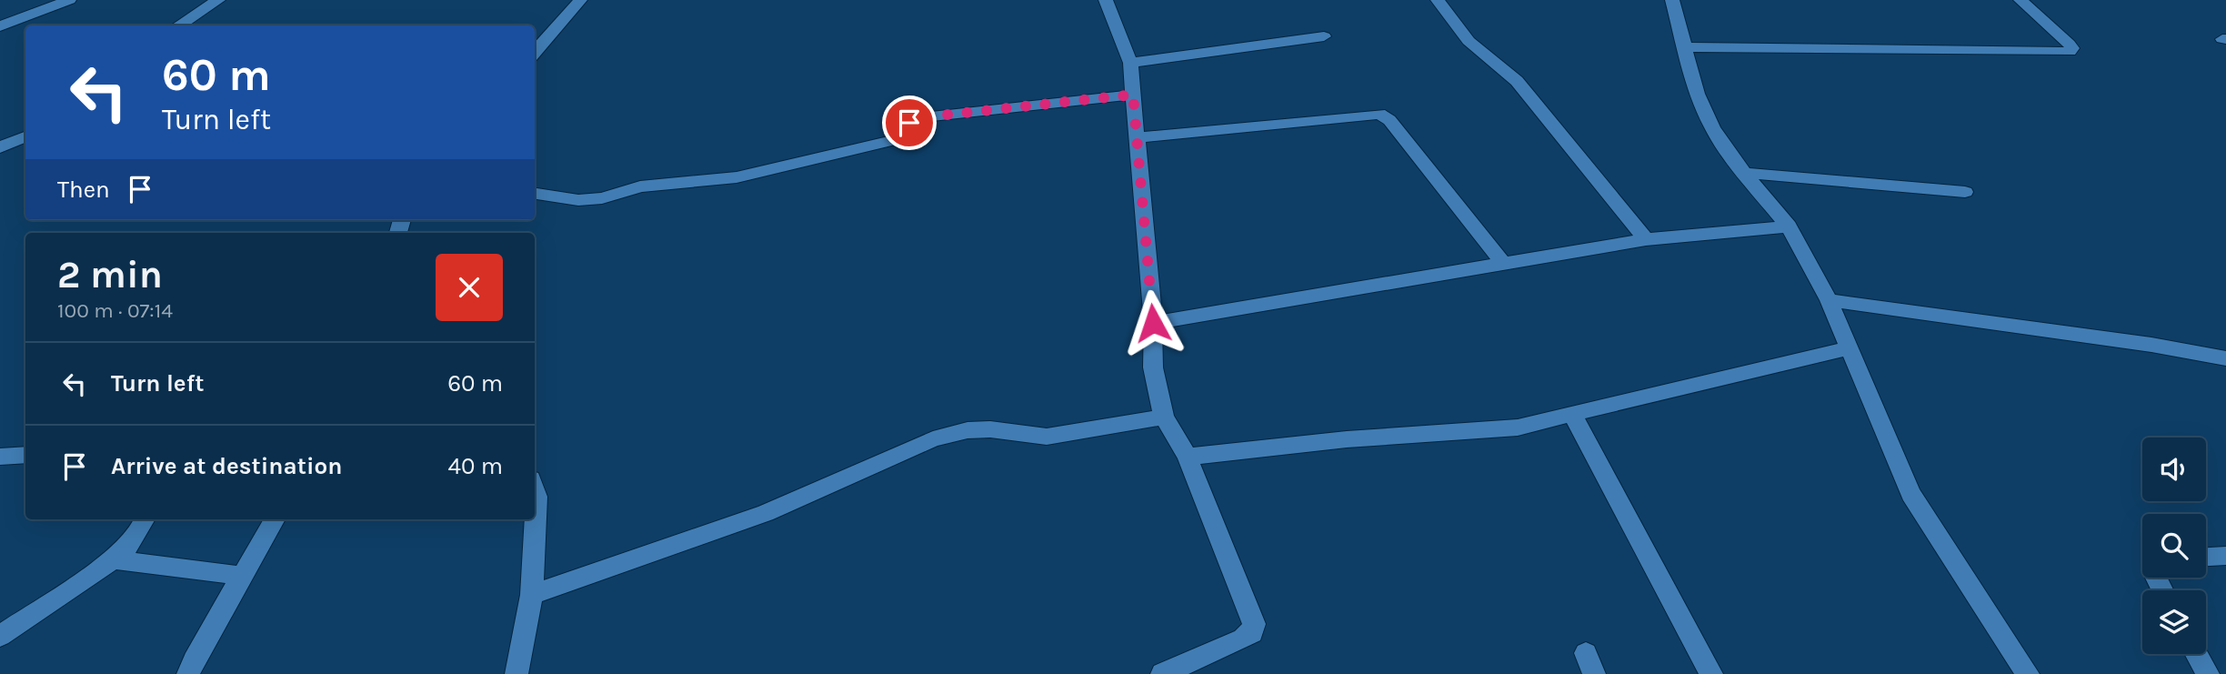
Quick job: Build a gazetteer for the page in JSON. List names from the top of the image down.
{
  "page": {
    "turn": ["60 m", "Turn left"],
    "then": "Then",
    "heading": ["2 min", "100 m · 07:14"],
    "list": [
      {
        "name": "Turn left",
        "value": "60 m"
      },
      {
        "name": "Arrive at destination",
        "value": "40 m"
      }
    ]
  }
}
